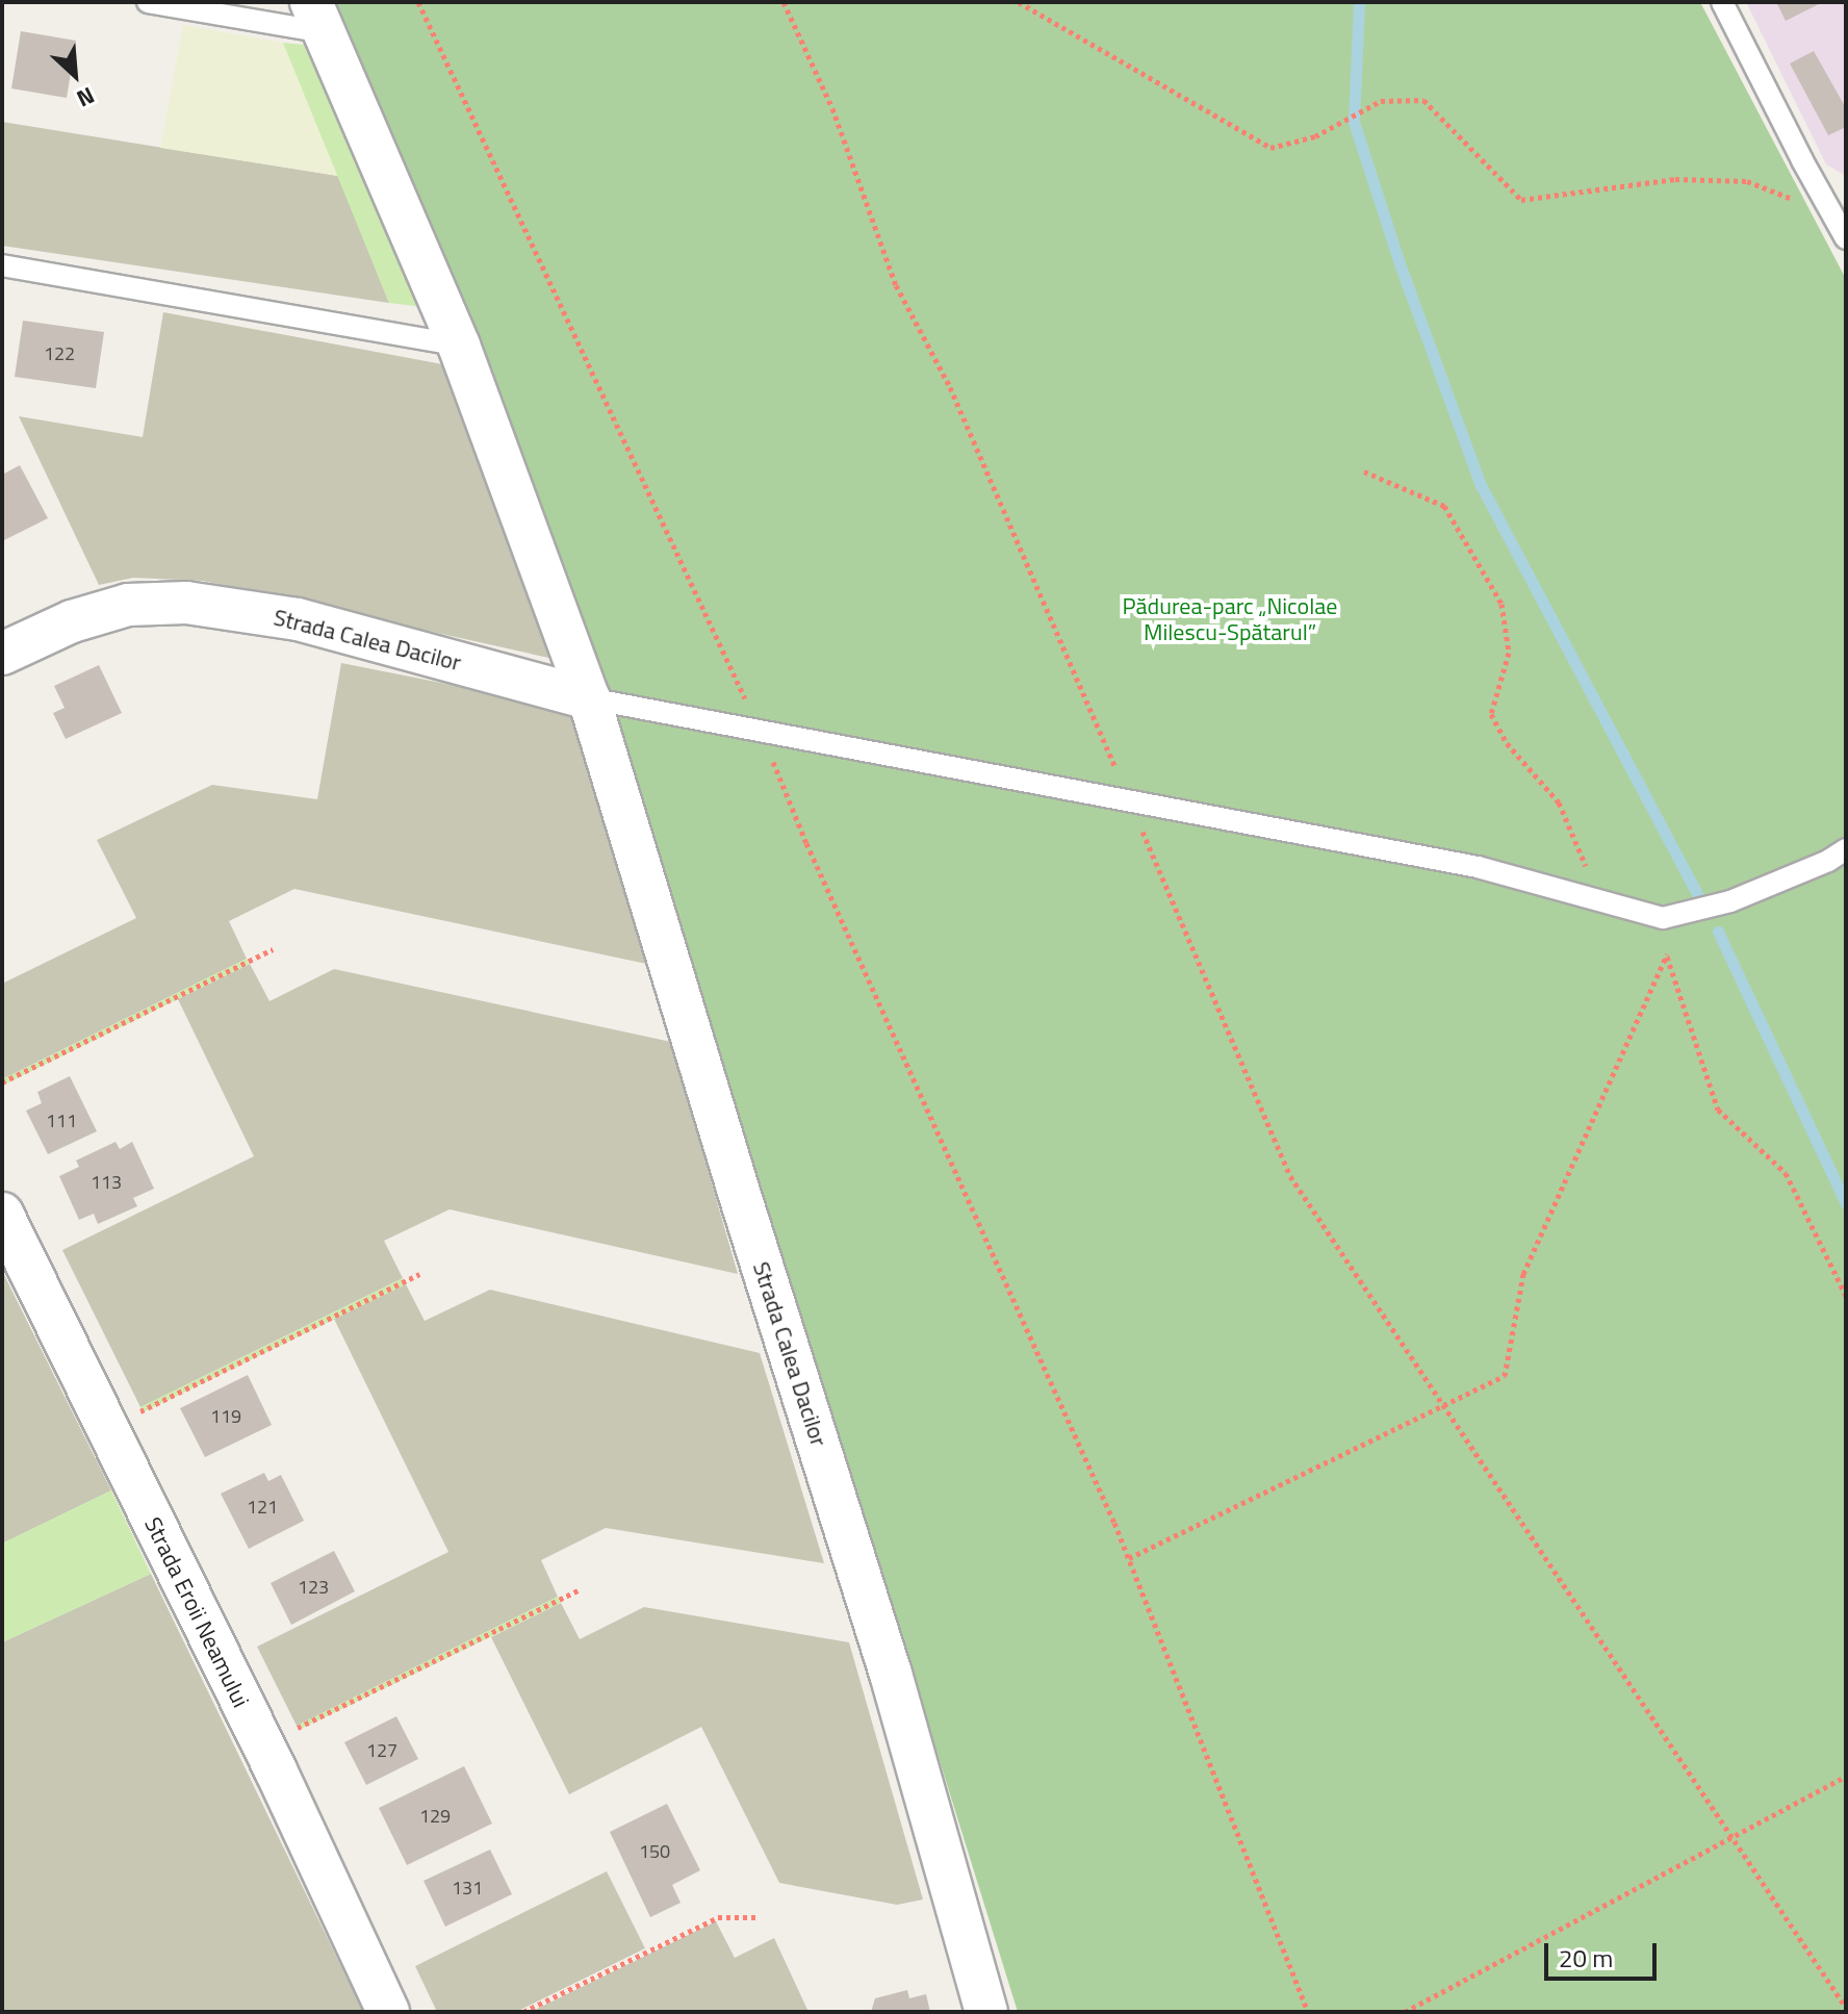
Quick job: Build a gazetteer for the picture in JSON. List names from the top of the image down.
{
  "streets": {
    "street": ["Strada Calea Dacilor", "Strada Eroii Neamului"]
  },
  "parks": ["Pădurea-parc „Nicolae Milescu-Spătarul”"],
  "house_numbers": [
    "122",
    "111",
    "113",
    "119",
    "121",
    "123",
    "127",
    "129",
    "150",
    "131"
  ],
  "scale_bar": "20 m",
  "north": "bottom right"
}
